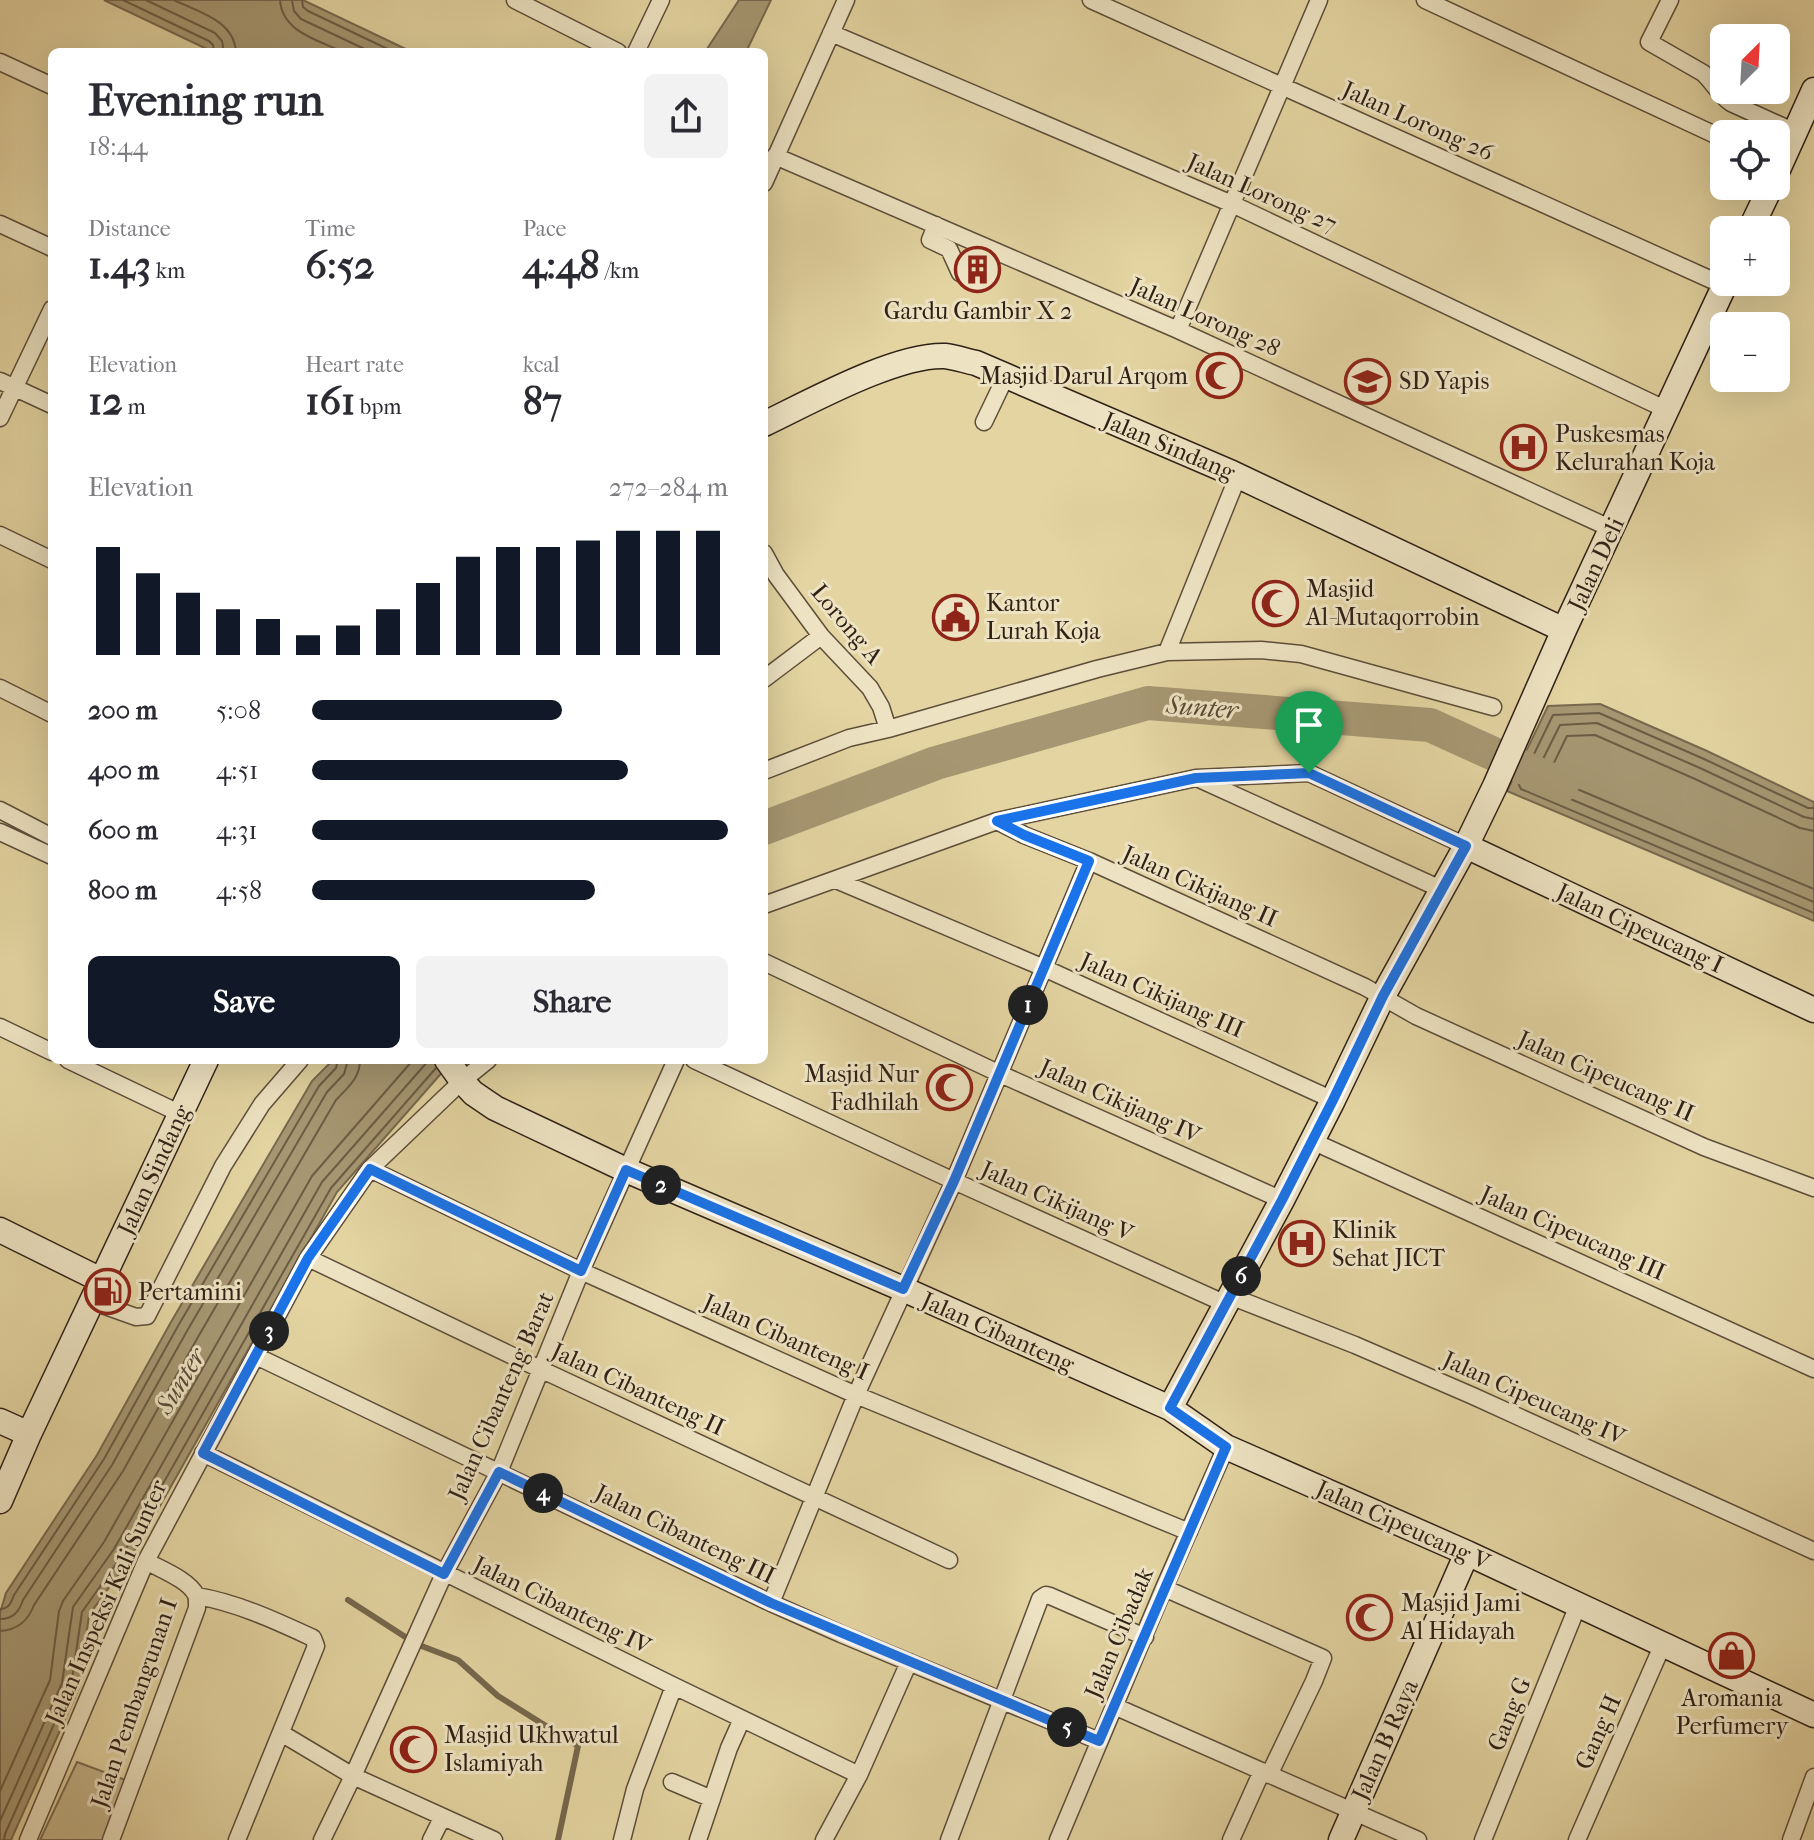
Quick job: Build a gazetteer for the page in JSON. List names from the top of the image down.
{
  "streets": {
    "street": [
      "Jalan Lorong 26",
      "Jalan Lorong 27",
      "Jalan Lorong 28",
      "Jalan Sindang",
      "Jalan Deli",
      "Lorong A",
      "Jalan Cikijang II",
      "Jalan Cipeucang I",
      "Jalan Cikijang III",
      "Jalan Cipeucang II",
      "Jalan Cikijang IV",
      "Jalan Cikijang V",
      "Jalan Cipeucang III",
      "Jalan Cibanteng",
      "Jalan Cibanteng I",
      "Jalan Cibanteng II",
      "Jalan Cibanteng Barat",
      "Jalan Cipeucang IV",
      "Jalan Cipeucang V",
      "Jalan Cibanteng III",
      "Jalan Inspeksi Kali Sunter",
      "Jalan Cibanteng IV",
      "Jalan Cibadak",
      "Jalan Pembangunan I",
      "Gang G",
      "Gang H",
      "Jalan B Raya"
    ]
  },
  "crossings": [
    ["Jalan Lorong 27", "Jalan Deli"],
    ["Jalan Lorong 28", "Jalan Deli"],
    ["Jalan Sindang", "Jalan Deli"],
    ["Jalan Deli", "Jalan Cikijang II"],
    ["Jalan Deli", "Jalan Cipeucang I"],
    ["Jalan Deli", "Jalan Cikijang III"],
    ["Jalan Deli", "Jalan Cipeucang II"],
    ["Jalan Deli", "Jalan Cikijang IV"],
    ["Jalan Deli", "Jalan Cikijang V"],
    ["Jalan Deli", "Jalan Cipeucang III"],
    ["Jalan Deli", "Jalan Cibanteng"],
    ["Jalan Deli", "Jalan Cipeucang IV"],
    ["Jalan Deli", "Jalan Cipeucang V"],
    ["Jalan Cikijang II", "Jalan Cipeucang II"],
    ["Jalan Cikijang V", "Jalan Cipeucang IV"],
    ["Jalan Cibanteng", "Jalan Cibanteng Barat"],
    ["Jalan Cibanteng", "Jalan Cipeucang V"],
    ["Jalan Cibanteng", "Jalan Inspeksi Kali Sunter"],
    ["Jalan Cibanteng I", "Jalan Cibanteng Barat"],
    ["Jalan Cibanteng I", "Jalan Inspeksi Kali Sunter"],
    ["Jalan Cibanteng I", "Jalan Cibadak"],
    ["Jalan Cibanteng II", "Jalan Cibanteng Barat"],
    ["Jalan Cibanteng II", "Jalan Inspeksi Kali Sunter"],
    ["Jalan Cibanteng Barat", "Jalan Cibanteng III"],
    ["Jalan Cibanteng Barat", "Jalan Cibanteng IV"],
    ["Jalan Cipeucang V", "Jalan Cibadak"],
    ["Jalan Cipeucang V", "Gang G"],
    ["Jalan Cipeucang V", "Gang H"],
    ["Jalan Cipeucang V", "Jalan B Raya"],
    ["Jalan Cibanteng III", "Jalan Inspeksi Kali Sunter"],
    ["Jalan Cibanteng III", "Jalan Cibadak"],
    ["Jalan Inspeksi Kali Sunter", "Jalan Cibanteng IV"],
    ["Jalan Inspeksi Kali Sunter", "Jalan Pembangunan I"]
  ],
  "water": ["Sunter"],
  "places": {
    "building": ["Gardu Gambir X 2"],
    "mosque": [
      "Masjid Darul Arqom",
      "Masjid Al-Mutaqorrobin",
      "Masjid Nur Fadhilah",
      "Masjid Jami Al Hidayah",
      "Masjid Ukhwatul Islamiyah"
    ],
    "school or university": ["SD Yapis"],
    "hospital": ["Puskesmas Kelurahan Koja", "Klinik Sehat JICT"],
    "public building": ["Kantor Lurah Koja"],
    "fuel station": ["Pertamini"],
    "shop": ["Aromania Perfumery"]
  },
  "north": "top right",
  "page": {
    "map_buttons": ["+", "−"],
    "heading": ["Evening run", "18:44"],
    "stats": [
      ["Distance", "1.43 km"],
      ["Time", "6:52"],
      ["Pace", "4:48 /km"],
      ["Elevation", "12 m"],
      ["Heart rate", "161 bpm"],
      ["kcal", "87"]
    ],
    "chart": ["Elevation", "272–284 m"],
    "list": [
      {
        "name": "200 m",
        "note": "5:08"
      },
      {
        "name": "400 m",
        "note": "4:51"
      },
      {
        "name": "600 m",
        "note": "4:31"
      },
      {
        "name": "800 m",
        "note": "4:58"
      }
    ],
    "buttons": ["Save", "Share"],
    "pins": [
      "1",
      "2",
      "6",
      "3",
      "4",
      "5"
    ]
  }
}
